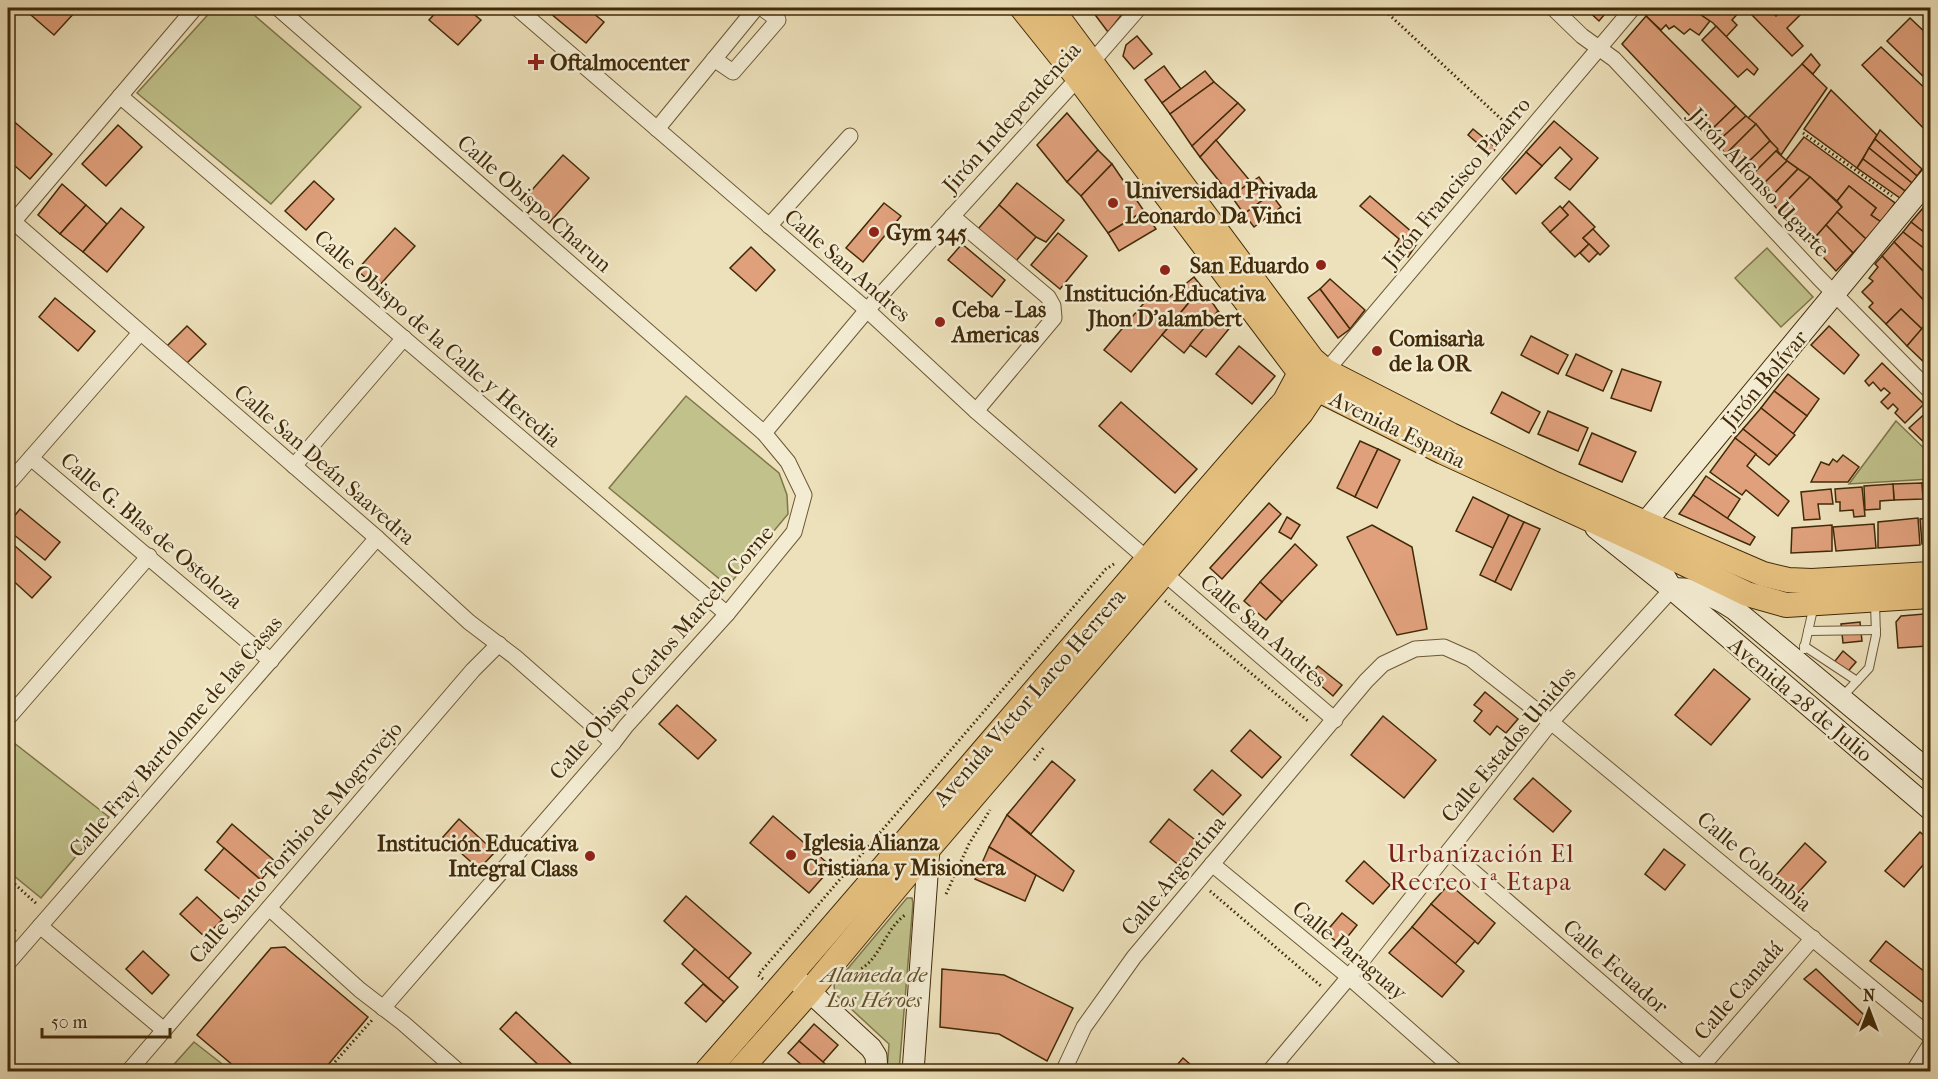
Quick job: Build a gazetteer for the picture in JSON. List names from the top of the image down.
{
  "streets": {
    "main road": [
      "Jirón Bolívar",
      "Avenida España",
      "Avenida Víctor Larco Herrera",
      "Avenida 28 de Julio"
    ],
    "street": [
      "Jirón Independencia",
      "Jirón Francisco Pizarro",
      "Jirón Alfonso Ugarte",
      "Calle Obispo Charun",
      "Calle San Andres",
      "Calle Obispo de la Calle y Heredia",
      "Calle San Deán Saavedra",
      "Calle G. Blas de Ostoloza",
      "Calle Obispo Carlos Marcelo Corne",
      "Calle Fray Bartolome de las Casas",
      "Calle Estados Unidos",
      "Calle Santo Toribio de Mogrovejo",
      "Calle Colombia",
      "Calle Argentina",
      "Calle Paraguay",
      "Calle Ecuador",
      "Calle Canadá"
    ]
  },
  "crossings": [
    ["Jirón Independencia", "Calle San Andres"],
    ["Jirón Independencia", "Avenida España"],
    ["Jirón Francisco Pizarro", "Jirón Alfonso Ugarte"],
    ["Jirón Francisco Pizarro", "Avenida España"],
    ["Jirón Francisco Pizarro", "Avenida Víctor Larco Herrera"],
    ["Jirón Alfonso Ugarte", "Jirón Bolívar"],
    ["Calle Obispo Charun", "Calle Obispo Carlos Marcelo Corne"],
    ["Calle San Andres", "Avenida Víctor Larco Herrera"],
    ["Calle San Andres", "Calle Argentina"],
    ["Calle Obispo de la Calle y Heredia", "Calle Obispo Carlos Marcelo Corne"],
    ["Jirón Bolívar", "Avenida España"],
    ["Avenida España", "Avenida Víctor Larco Herrera"],
    ["Avenida España", "Avenida 28 de Julio"],
    ["Calle San Deán Saavedra", "Calle Obispo Carlos Marcelo Corne"],
    ["Calle San Deán Saavedra", "Calle Fray Bartolome de las Casas"],
    ["Calle San Deán Saavedra", "Calle Santo Toribio de Mogrovejo"],
    ["Calle G. Blas de Ostoloza", "Calle Fray Bartolome de las Casas"],
    ["Avenida 28 de Julio", "Calle Estados Unidos"],
    ["Calle Estados Unidos", "Calle Colombia"],
    ["Calle Estados Unidos", "Calle Argentina"],
    ["Calle Estados Unidos", "Calle Paraguay"],
    ["Calle Estados Unidos", "Calle Ecuador"],
    ["Calle Colombia", "Calle Argentina"],
    ["Calle Colombia", "Calle Canadá"],
    ["Calle Argentina", "Calle Paraguay"],
    ["Calle Ecuador", "Calle Canadá"]
  ],
  "districts": ["Urbanización El Recreo 1ª Etapa"],
  "parks": ["Alameda de Los Héroes"],
  "places": {
    "health": ["Oftalmocenter"],
    "other": [
      "Universidad Privada Leonardo Da Vinci",
      "Gym 345",
      "San Eduardo",
      "Institución Educativa Jhon D'alambert",
      "Ceba - Las Americas",
      "Comisarìa de la OR",
      "Iglesia Alianza Cristiana y Misionera",
      "Institución Educativa Integral Class"
    ]
  },
  "scale_bar": "50 m",
  "north": "top"
}
